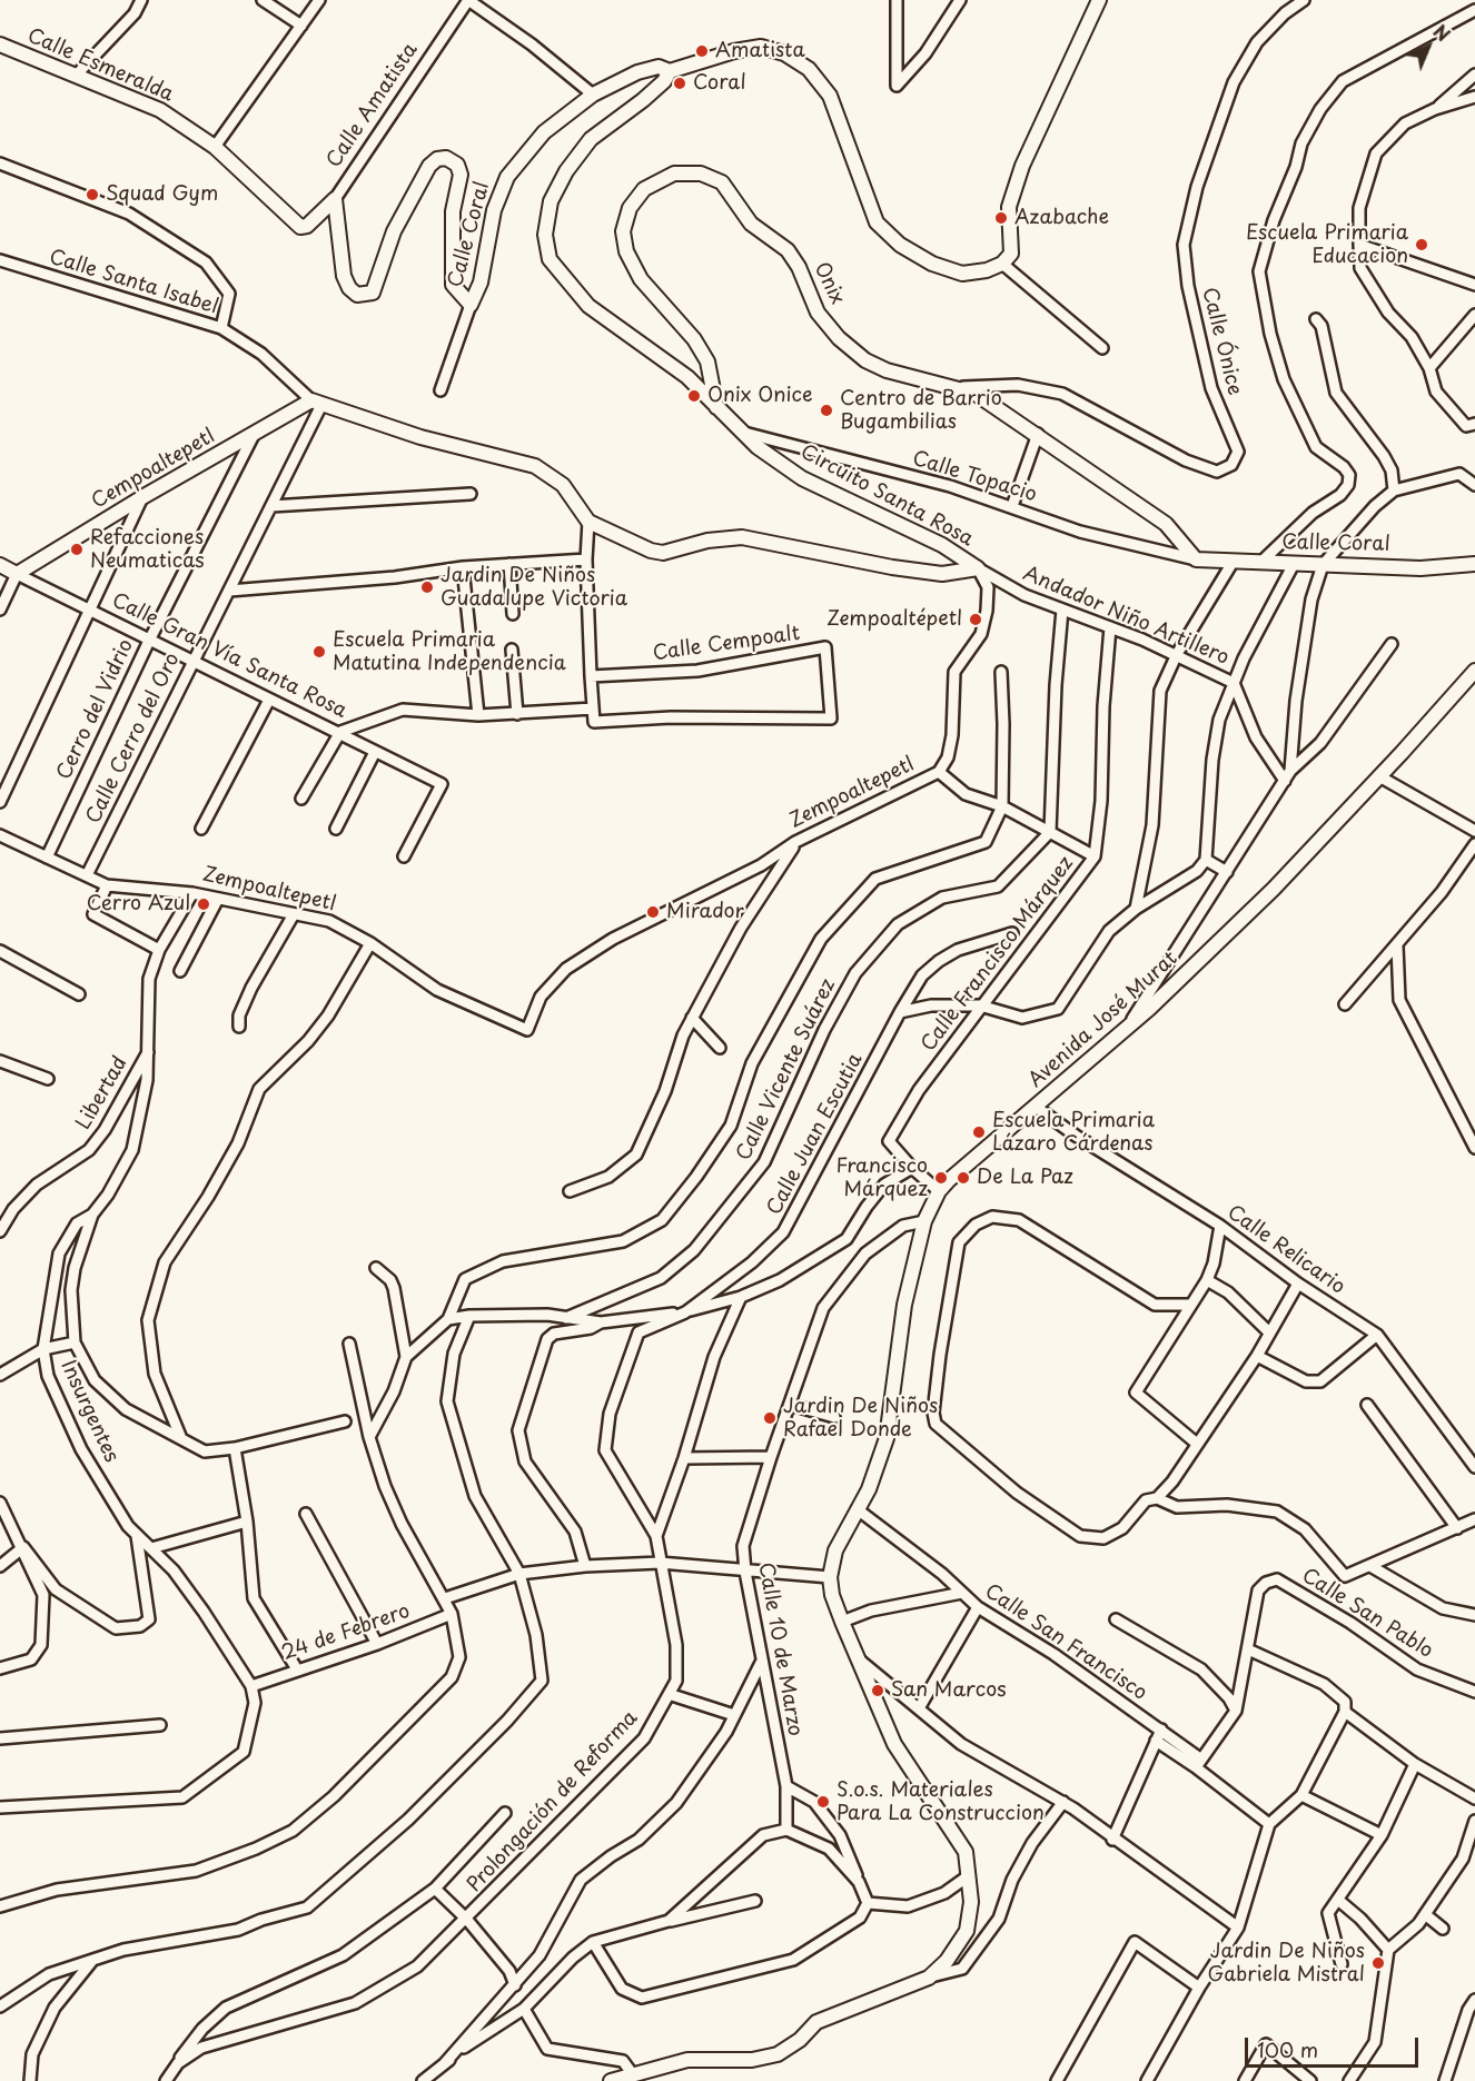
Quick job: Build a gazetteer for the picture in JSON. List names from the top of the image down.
{
  "streets": {
    "street": [
      "Calle Esmeralda",
      "Calle Amatista",
      "Calle Coral",
      "Calle Santa Isabel",
      "Onix",
      "Calle Ónice",
      "Cempoaltepetl",
      "Calle Topacio",
      "Circuito Santa Rosa",
      "Andador Niño Artillero",
      "Calle Cempoalt",
      "Calle Gran Vía Santa Rosa",
      "Cerro del Vidrio",
      "Calle Cerro del Oro",
      "Zempoaltepetl",
      "Calle Francisco Márquez",
      "Avenida José Murat",
      "Calle Vicente Suárez",
      "Libertad",
      "Calle Juan Escutia",
      "Calle Relicario",
      "Insurgentes",
      "Calle San Pablo",
      "24 de Febrero",
      "Calle San Francisco",
      "Calle 10 de Marzo",
      "Prolongación de Reforma"
    ]
  },
  "crossings": [
    ["Calle Esmeralda", "Calle Amatista"],
    ["Calle Amatista", "Calle Coral"],
    ["Calle Coral", "Onix"],
    ["Calle Coral", "Calle Topacio"],
    ["Calle Coral", "Circuito Santa Rosa"],
    ["Calle Santa Isabel", "Cempoaltepetl"],
    ["Calle Santa Isabel", "Calle Cerro del Oro"],
    ["Onix", "Calle Ónice"],
    ["Onix", "Calle Topacio"],
    ["Onix", "Circuito Santa Rosa"],
    ["Cempoaltepetl", "Calle Gran Vía Santa Rosa"],
    ["Cempoaltepetl", "Cerro del Vidrio"],
    ["Cempoaltepetl", "Calle Cerro del Oro"],
    ["Calle Topacio", "Circuito Santa Rosa"],
    ["Circuito Santa Rosa", "Andador Niño Artillero"],
    ["Circuito Santa Rosa", "Zempoaltepetl"],
    ["Andador Niño Artillero", "Zempoaltepetl"],
    ["Andador Niño Artillero", "Calle Francisco Márquez"],
    ["Calle Gran Vía Santa Rosa", "Cerro del Vidrio"],
    ["Calle Gran Vía Santa Rosa", "Calle Cerro del Oro"],
    ["Cerro del Vidrio", "Zempoaltepetl"],
    ["Calle Cerro del Oro", "Zempoaltepetl"],
    ["Zempoaltepetl", "Insurgentes"],
    ["Calle Francisco Márquez", "Avenida José Murat"],
    ["Avenida José Murat", "Calle Relicario"],
    ["Avenida José Murat", "Calle San Francisco"],
    ["Avenida José Murat", "Calle 10 de Marzo"],
    ["Libertad", "Insurgentes"],
    ["Insurgentes", "24 de Febrero"]
  ],
  "places": [
    "Amatista",
    "Coral",
    "Squad Gym",
    "Azabache",
    "Escuela Primaria Educacion",
    "Onix Onice",
    "Centro de Barrio Bugambilias",
    "Refacciones Neumaticas",
    "Jardin De Niños Guadalupe Victoria",
    "Zempoaltépetl",
    "Escuela Primaria Matutina Independencia",
    "Cerro Azul",
    "Mirador",
    "Escuela Primaria Lázaro Cárdenas",
    "Francisco Márquez",
    "De La Paz",
    "Jardin De Niños Rafael Donde",
    "San Marcos",
    "S.o.s. Materiales Para La Construccion",
    "Jardin De Niños Gabriela Mistral"
  ],
  "scale_bar": "100 m",
  "north": "top right"
}
